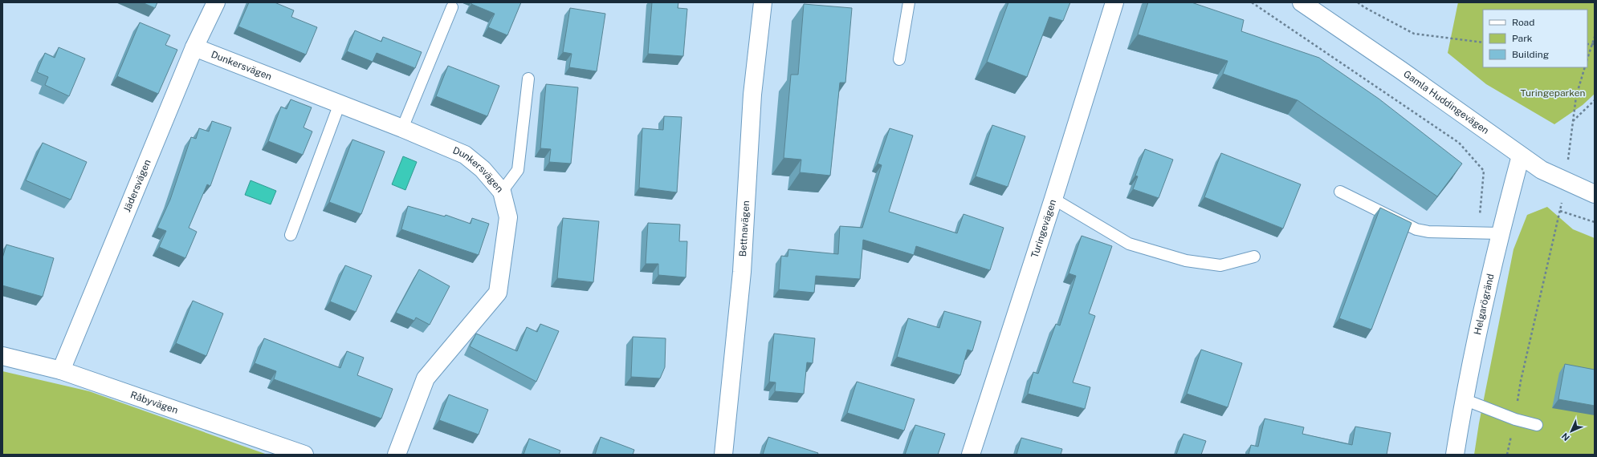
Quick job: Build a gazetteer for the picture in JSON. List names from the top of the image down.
{
  "streets": {
    "street": [
      "Dunkersvägen",
      "Gamla Huddingevägen",
      "Jädersvägen",
      "Bettnavägen",
      "Turingevägen",
      "Helgarögränd",
      "Råbyvägen"
    ]
  },
  "crossings": [
    ["Dunkersvägen", "Jädersvägen"],
    ["Gamla Huddingevägen", "Helgarögränd"],
    ["Jädersvägen", "Råbyvägen"]
  ],
  "parks": ["Turingeparken"],
  "legend": ["Road", "Park", "Building"],
  "north": "bottom left"
}
